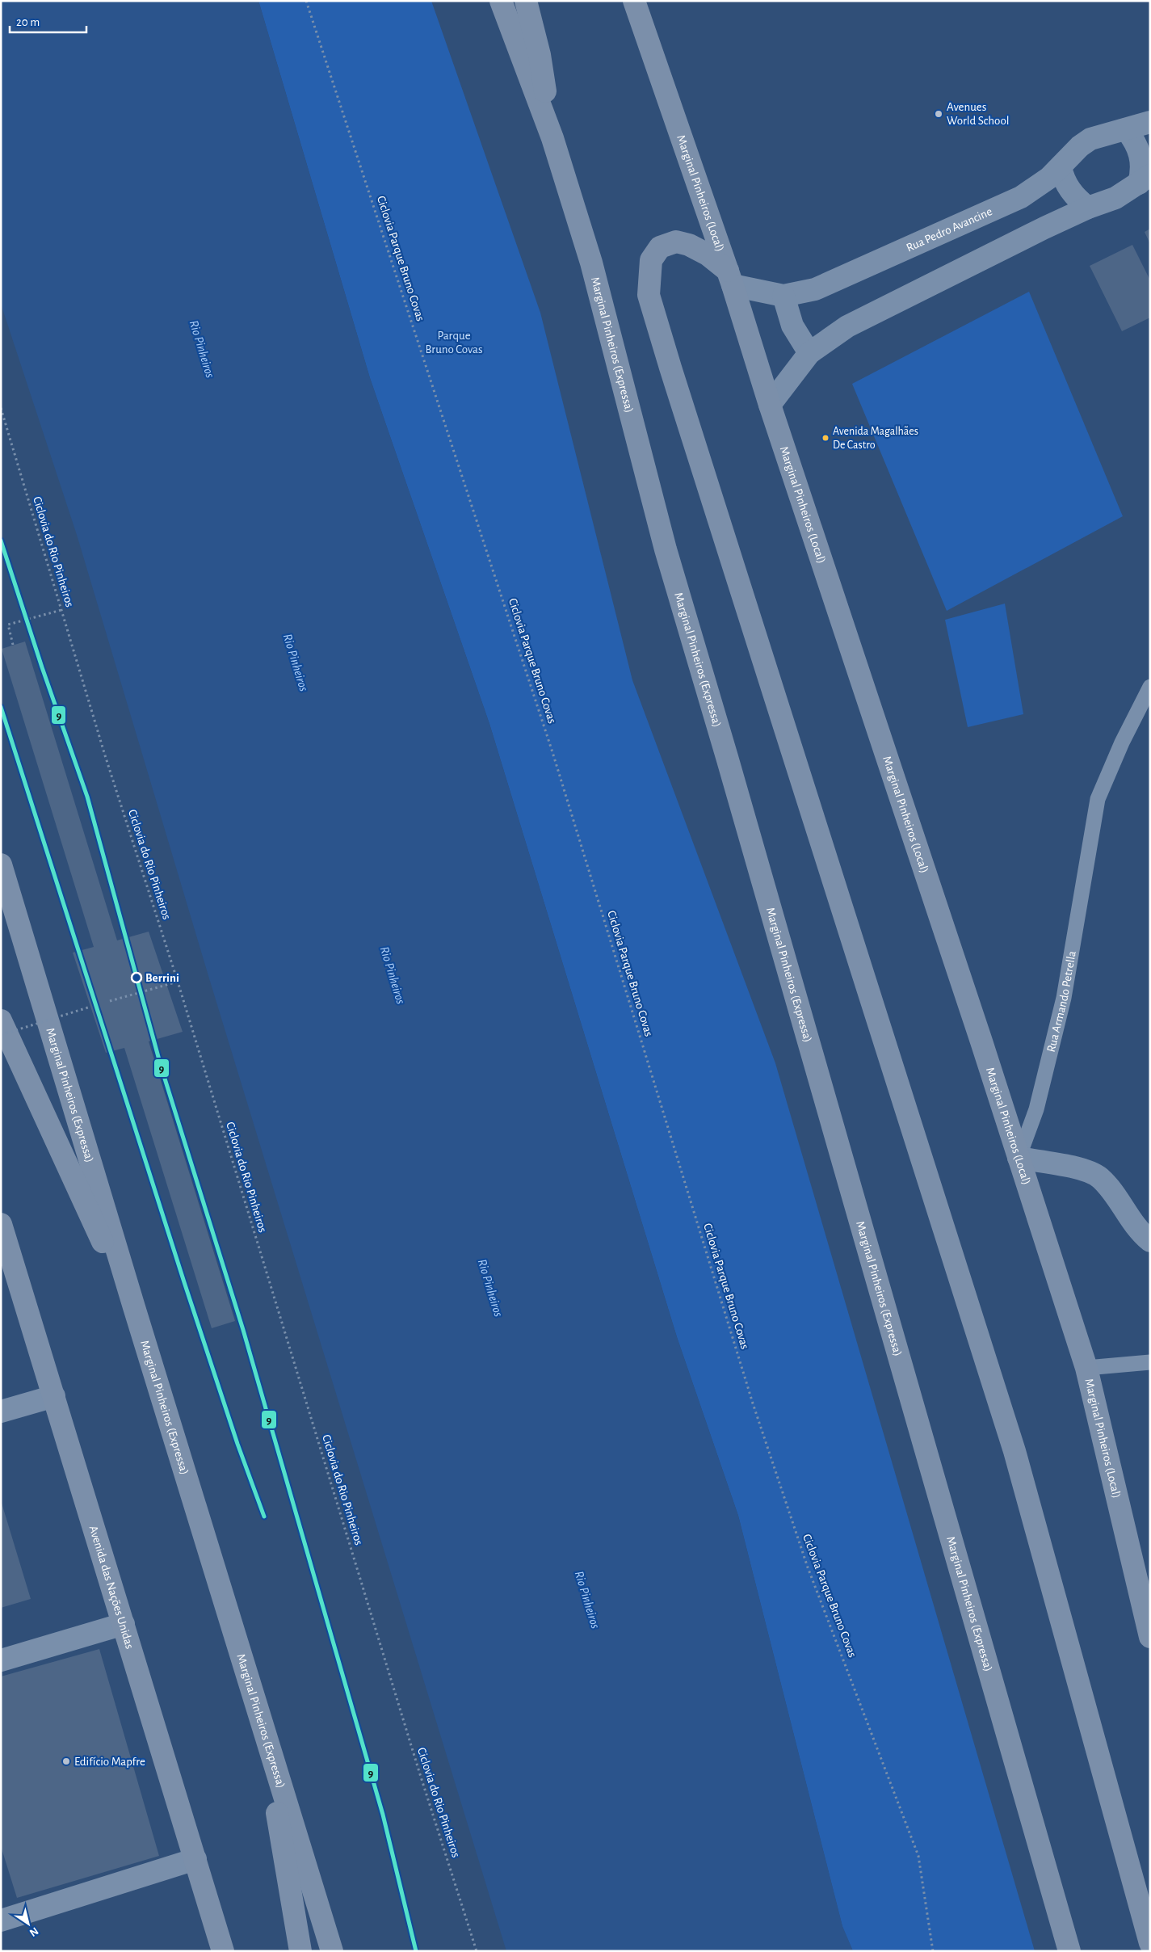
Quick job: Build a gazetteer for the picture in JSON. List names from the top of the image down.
{
  "streets": {
    "highway": ["Marginal Pinheiros (Local)", "Marginal Pinheiros (Expressa)", "Avenida das Nações Unidas"],
    "street": ["Rua Pedro Avancine"],
    "lane": ["Rua Armando Petrella"],
    "path": ["Ciclovia Parque Bruno Covas", "Ciclovia do Rio Pinheiros"]
  },
  "crossings": [
    ["Marginal Pinheiros (Local)", "Rua Pedro Avancine"],
    ["Marginal Pinheiros (Local)", "Rua Armando Petrella"]
  ],
  "water": ["Rio Pinheiros"],
  "parks": ["Parque Bruno Covas"],
  "places": [
    "Avenues World School",
    "Avenida Magalhães De Castro",
    "Berrini",
    "Edifício Mapfre"
  ],
  "lines": ["transit line 9"],
  "scale_bar": "20 m",
  "north": "bottom right"
}
